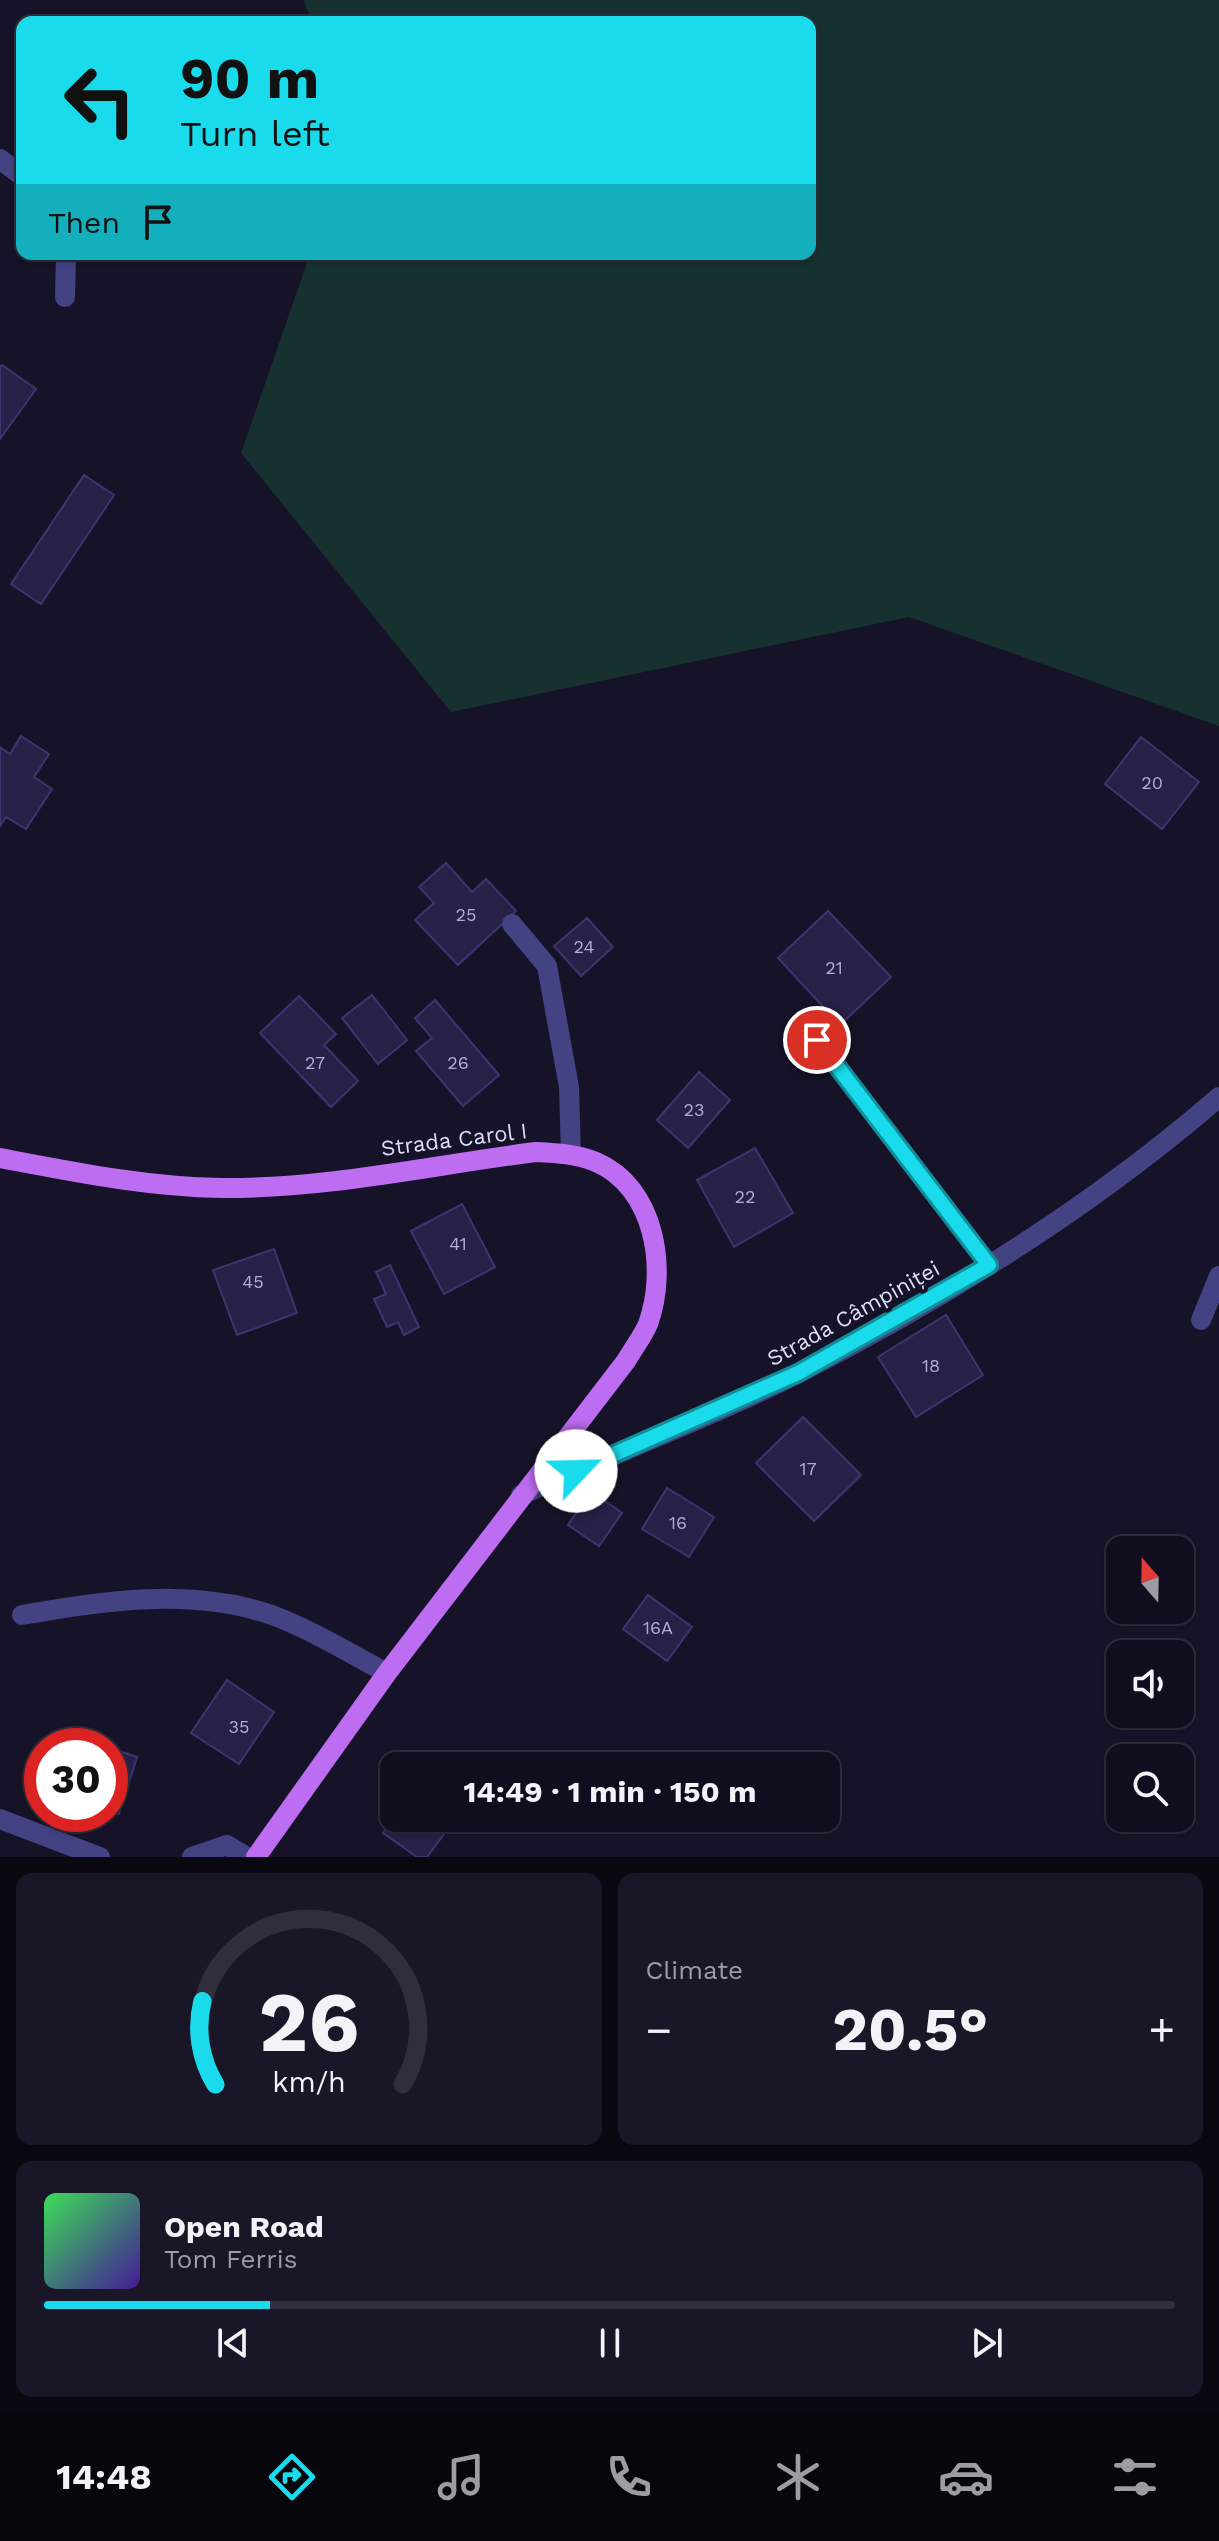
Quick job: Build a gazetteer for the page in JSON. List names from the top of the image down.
{
  "streets": {
    "main road": ["Strada Carol I"],
    "street": ["Strada Câmpiniței"]
  },
  "crossings": [
    ["Strada Carol I", "Strada Câmpiniței"]
  ],
  "house_numbers": [
    "20",
    "25",
    "24",
    "21",
    "27",
    "26",
    "23",
    "22",
    "41",
    "45",
    "18",
    "17",
    "16",
    "16A",
    "35"
  ],
  "north": "top",
  "page": {
    "turn": ["90 m", "Turn left"],
    "then": "Then",
    "limit": "30",
    "trip": "14:49 · 1 min · 150 m",
    "tile": "Climate",
    "heat": ["−", "20.5°", "+"],
    "song": ["Open Road", "Tom Ferris"],
    "tabs": "14:48",
    "gauge": ["26", "km/h"]
  }
}
